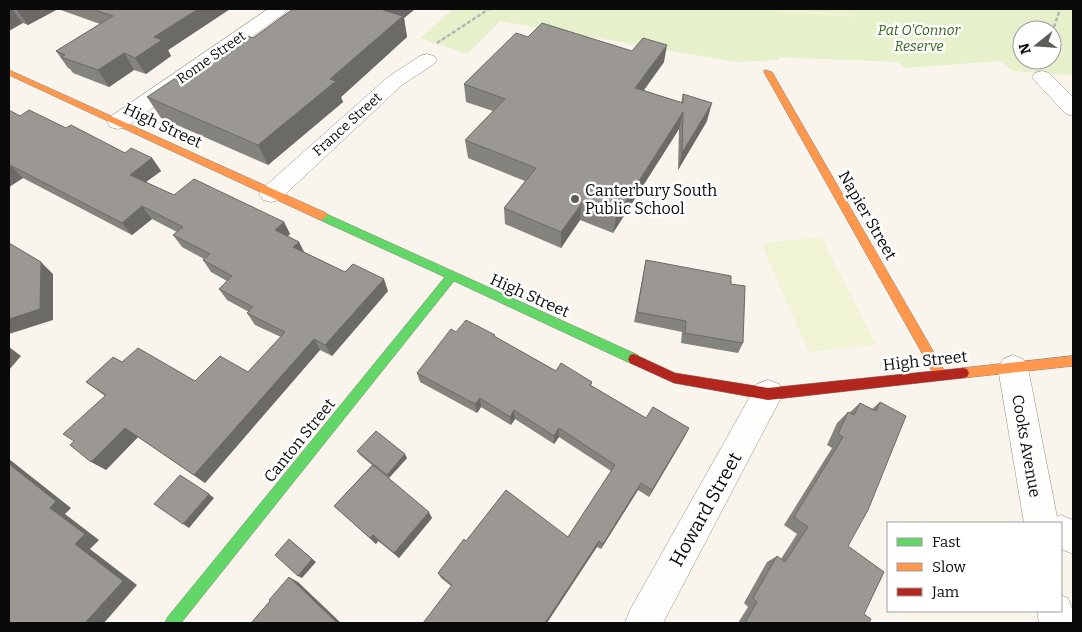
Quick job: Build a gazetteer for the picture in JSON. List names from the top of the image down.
{
  "streets": {
    "street": [
      "Rome Street",
      "France Street",
      "High Street",
      "Napier Street",
      "Canton Street",
      "Cooks Avenue",
      "Howard Street"
    ]
  },
  "crossings": [
    ["Rome Street", "High Street"],
    ["France Street", "High Street"],
    ["High Street", "Napier Street"],
    ["High Street", "Canton Street"],
    ["High Street", "Cooks Avenue"],
    ["High Street", "Howard Street"]
  ],
  "parks": ["Pat O'Connor Reserve"],
  "places": ["Canterbury South Public School"],
  "legend": ["Fast", "Slow", "Jam"],
  "north": "left"
}
